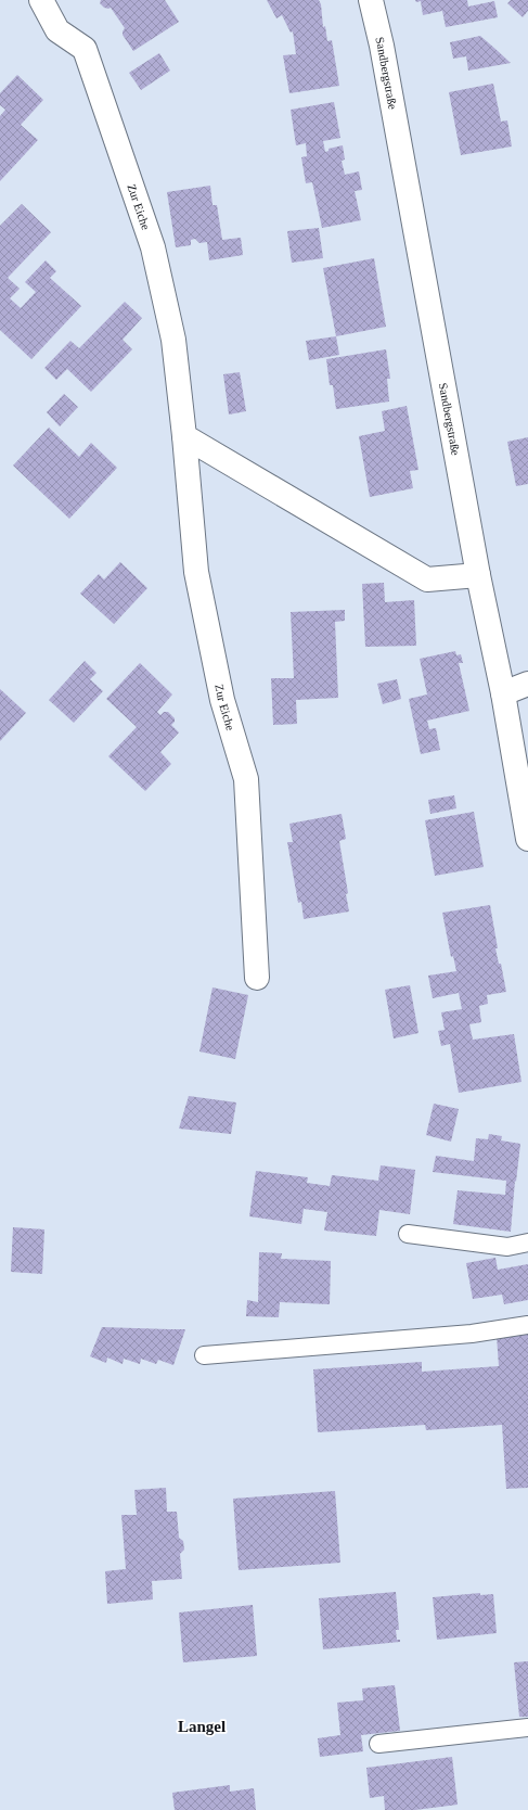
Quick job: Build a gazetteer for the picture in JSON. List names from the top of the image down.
{
  "streets": {
    "street": ["Sandbergstraße", "Zur Eiche"]
  },
  "districts": ["Langel"]
}
